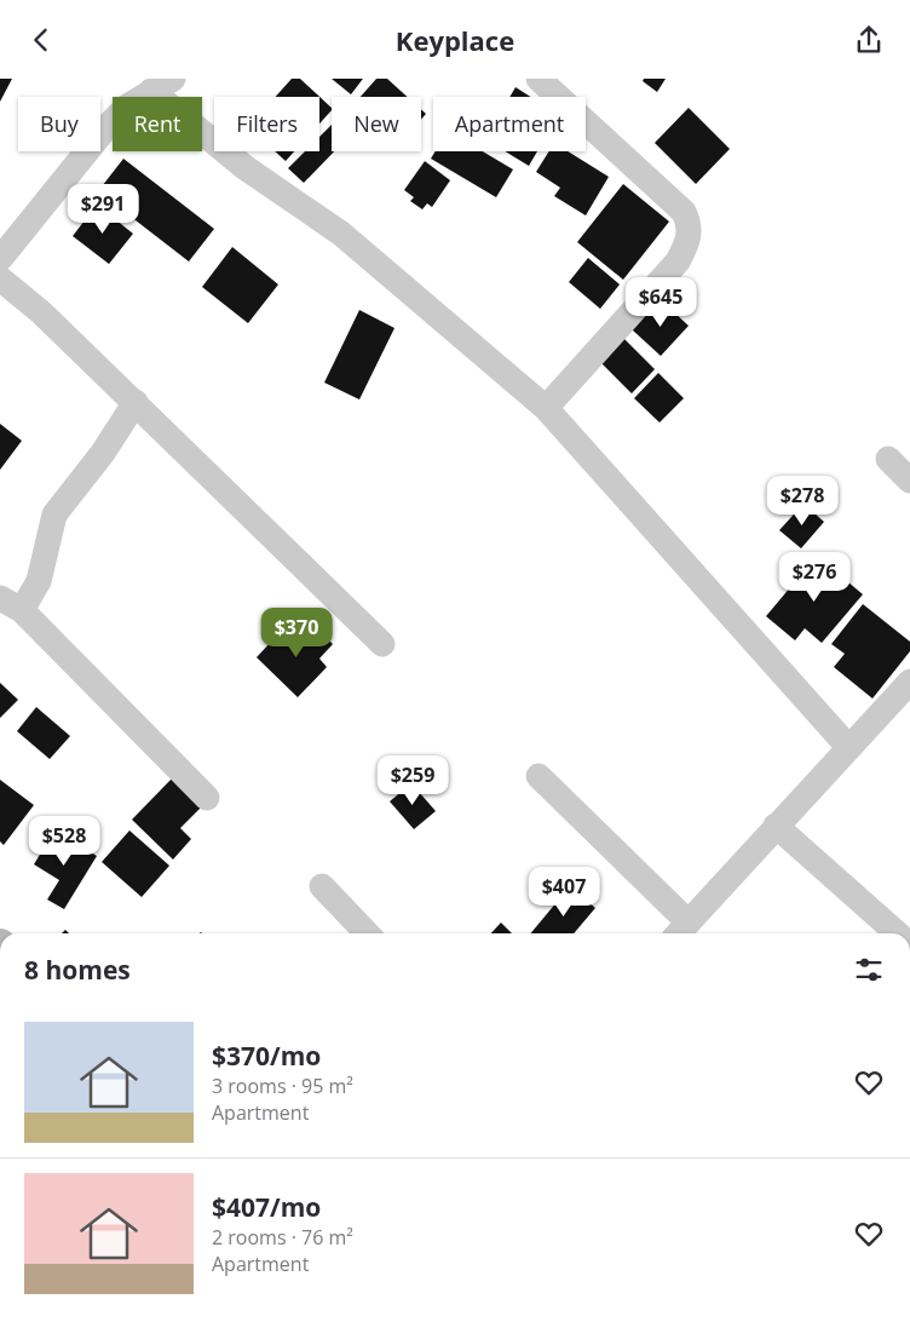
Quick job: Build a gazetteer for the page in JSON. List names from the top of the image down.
{
  "page": {
    "header": "Keyplace",
    "chip": [
      "Buy",
      "Rent",
      "Filters",
      "New",
      "Apartment"
    ],
    "price": [
      "$291",
      "$645",
      "$278",
      "$276",
      "$370",
      "$259",
      "$528",
      "$407"
    ],
    "heading": "8 homes",
    "list": [
      {
        "name": "$370/mo",
        "note": "3 rooms · 95 m² · Apartment"
      },
      {
        "name": "$407/mo",
        "note": "2 rooms · 76 m² · Apartment"
      }
    ]
  }
}
